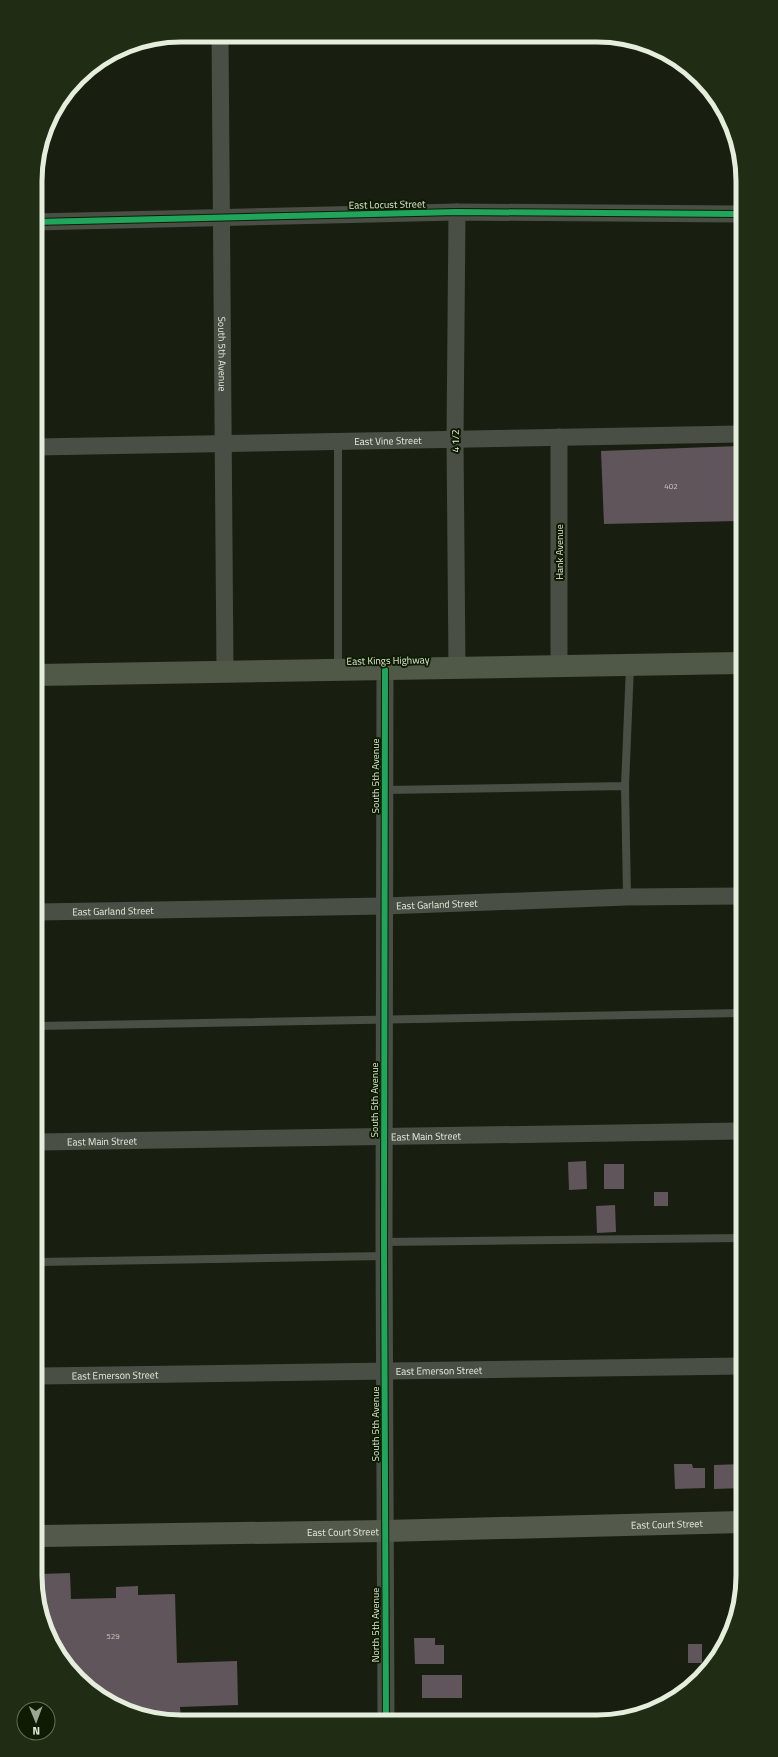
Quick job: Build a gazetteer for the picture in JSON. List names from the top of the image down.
{
  "streets": {
    "main road": ["East Kings Highway"],
    "street": [
      "East Locust Street",
      "South 5th Avenue",
      "East Vine Street",
      "4 1/2",
      "Hank Avenue",
      "East Garland Street",
      "East Main Street",
      "East Emerson Street",
      "East Court Street",
      "North 5th Avenue"
    ]
  },
  "crossings": [
    ["East Locust Street", "South 5th Avenue"],
    ["East Locust Street", "4 1/2"],
    ["South 5th Avenue", "East Vine Street"],
    ["South 5th Avenue", "East Kings Highway"],
    ["South 5th Avenue", "East Garland Street"],
    ["South 5th Avenue", "East Main Street"],
    ["South 5th Avenue", "East Emerson Street"],
    ["South 5th Avenue", "East Court Street"],
    ["South 5th Avenue", "North 5th Avenue"],
    ["East Vine Street", "4 1/2"],
    ["East Vine Street", "Hank Avenue"],
    ["4 1/2", "East Kings Highway"],
    ["Hank Avenue", "East Kings Highway"],
    ["East Court Street", "North 5th Avenue"]
  ],
  "house_numbers": ["402", "529"],
  "north": "bottom"
}
